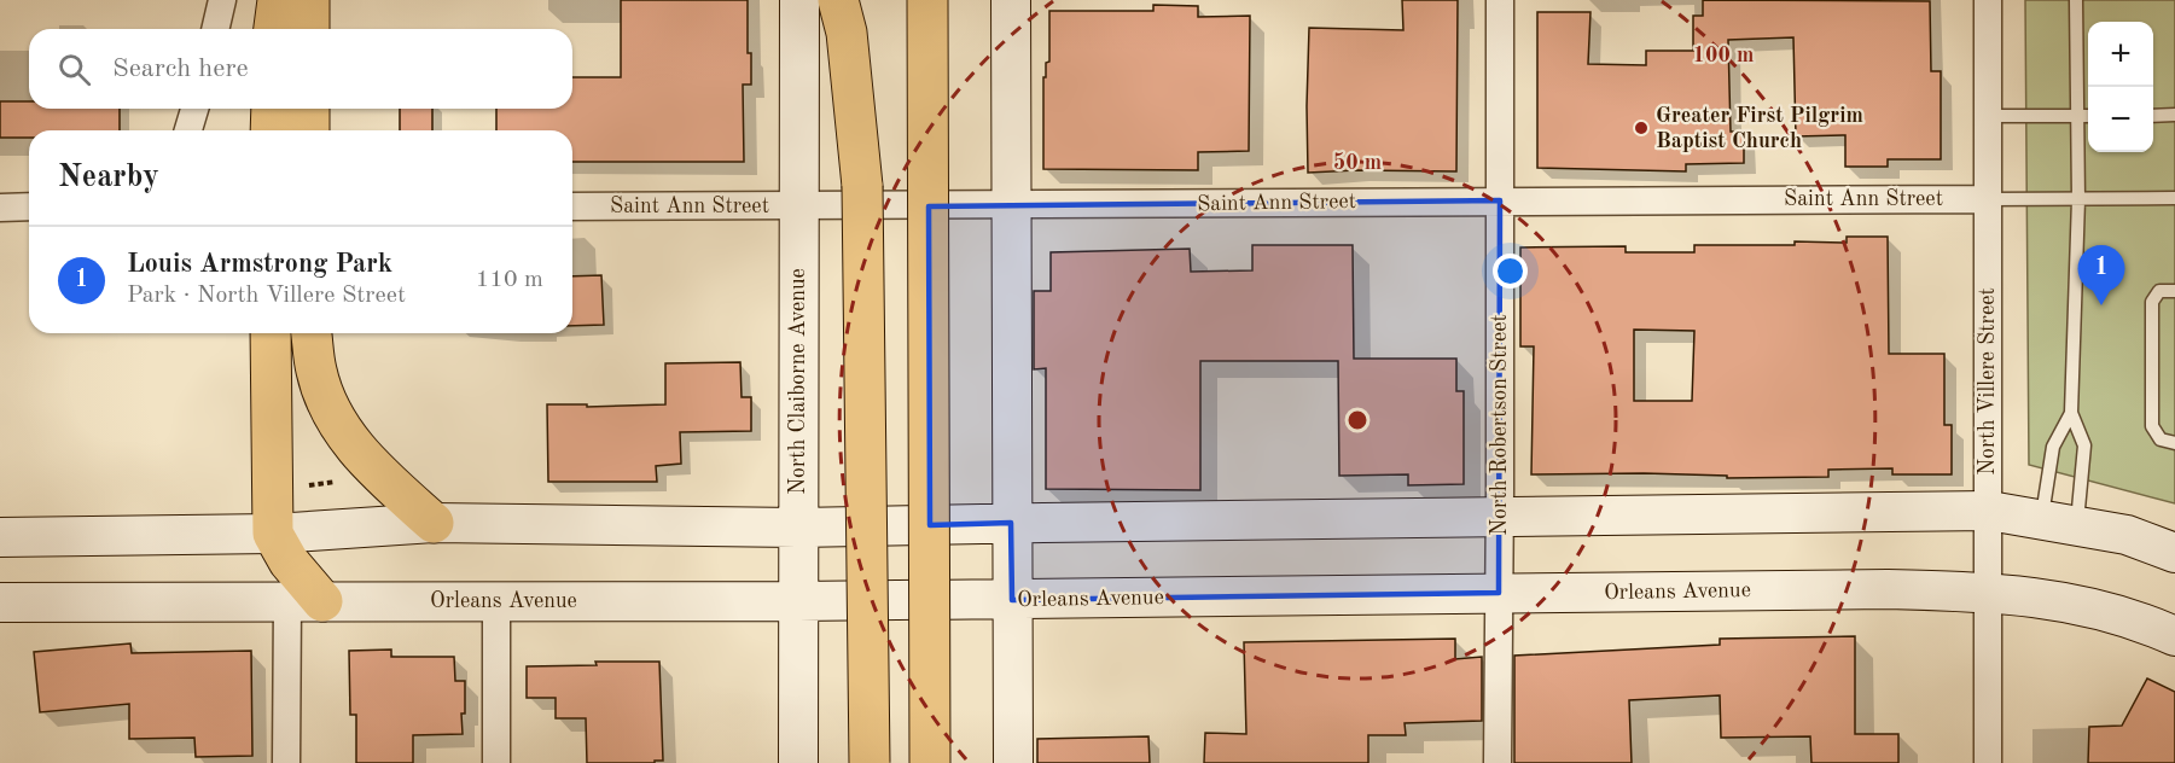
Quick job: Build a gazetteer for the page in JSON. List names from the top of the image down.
{
  "streets": {
    "street": [
      "Saint Ann Street",
      "North Claiborne Avenue",
      "North Villere Street",
      "North Robertson Street",
      "Orleans Avenue"
    ]
  },
  "crossings": [
    ["Saint Ann Street", "North Claiborne Avenue"],
    ["Saint Ann Street", "North Villere Street"],
    ["Saint Ann Street", "North Robertson Street"],
    ["North Claiborne Avenue", "Orleans Avenue"],
    ["North Villere Street", "Orleans Avenue"],
    ["North Robertson Street", "Orleans Avenue"]
  ],
  "places": ["Greater First Pilgrim Baptist Church"],
  "page": {
    "map_buttons": ["+", "−"],
    "search": "Search here",
    "heading": "Nearby",
    "list": [
      {
        "mark": "1",
        "name": "Louis Armstrong Park",
        "note": "Park · North Villere Street",
        "value": "110 m"
      }
    ],
    "pins": "1"
  },
  "rings": ["100 m", "50 m"]
}
